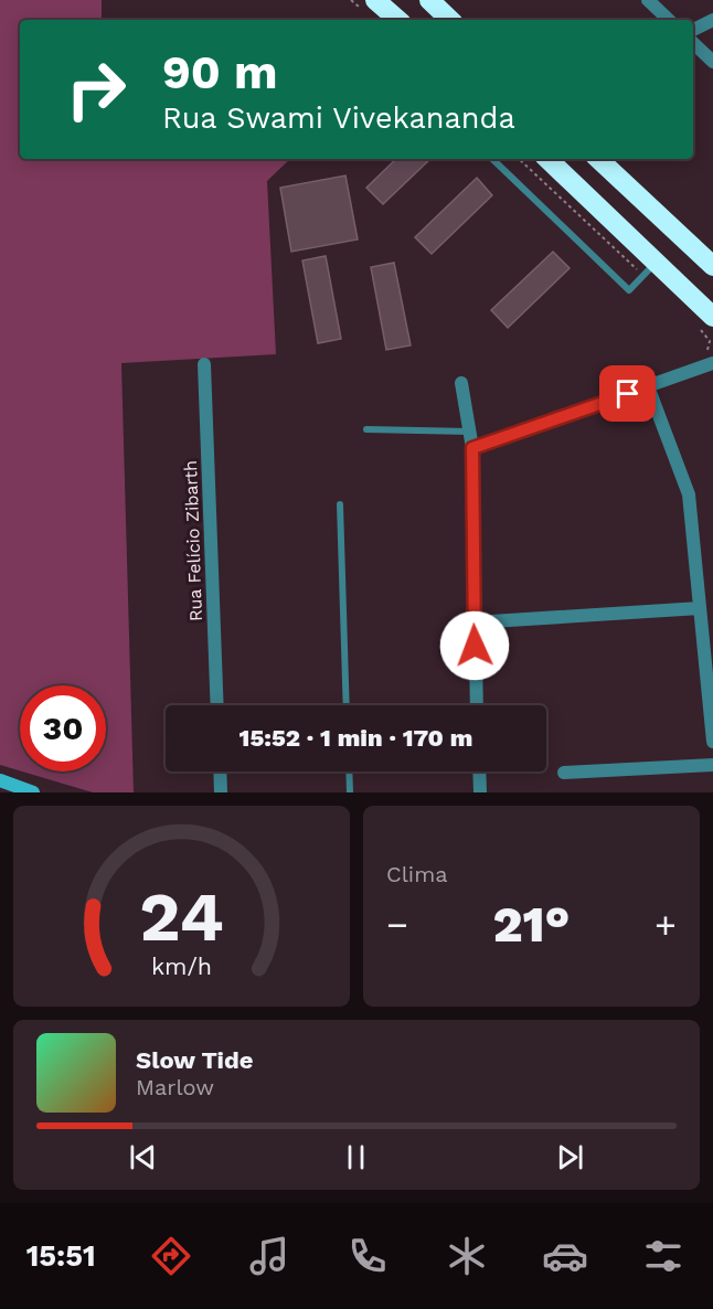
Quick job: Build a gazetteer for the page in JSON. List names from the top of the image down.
{
  "streets": {
    "street": ["Rua Felício Zibarth"]
  },
  "page": {
    "turn": ["90 m", "Rua Swami Vivekananda"],
    "limit": "30",
    "trip": "15:52 · 1 min · 170 m",
    "tile": "Clima",
    "heat": ["−", "21°", "+"],
    "song": ["Slow Tide", "Marlow"],
    "tabs": "15:51",
    "gauge": ["24", "km/h"]
  }
}
